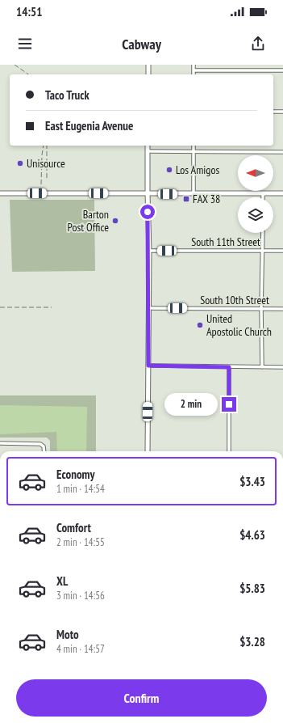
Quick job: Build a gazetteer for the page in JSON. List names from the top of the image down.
{
  "streets": {
    "street": ["South 11th Street", "South 10th Street"]
  },
  "places": {
    "other": [
      "Unisource",
      "Los Amigos",
      "Barton Post Office",
      "United Apostolic Church"
    ],
    "transit": ["FAX 38"]
  },
  "north": "left",
  "page": {
    "status": "14:51",
    "header": "Cabway",
    "banner": ["Taco Truck", "East Eugenia Avenue"],
    "bubble": "2 min",
    "list": [
      {
        "name": "Economy",
        "note": "1 min · 14:54",
        "value": "$3.43"
      },
      {
        "name": "Comfort",
        "note": "2 min · 14:55",
        "value": "$4.63"
      },
      {
        "name": "XL",
        "note": "3 min · 14:56",
        "value": "$5.83"
      },
      {
        "name": "Moto",
        "note": "4 min · 14:57",
        "value": "$3.28"
      }
    ],
    "buttons": "Confirm"
  }
}
